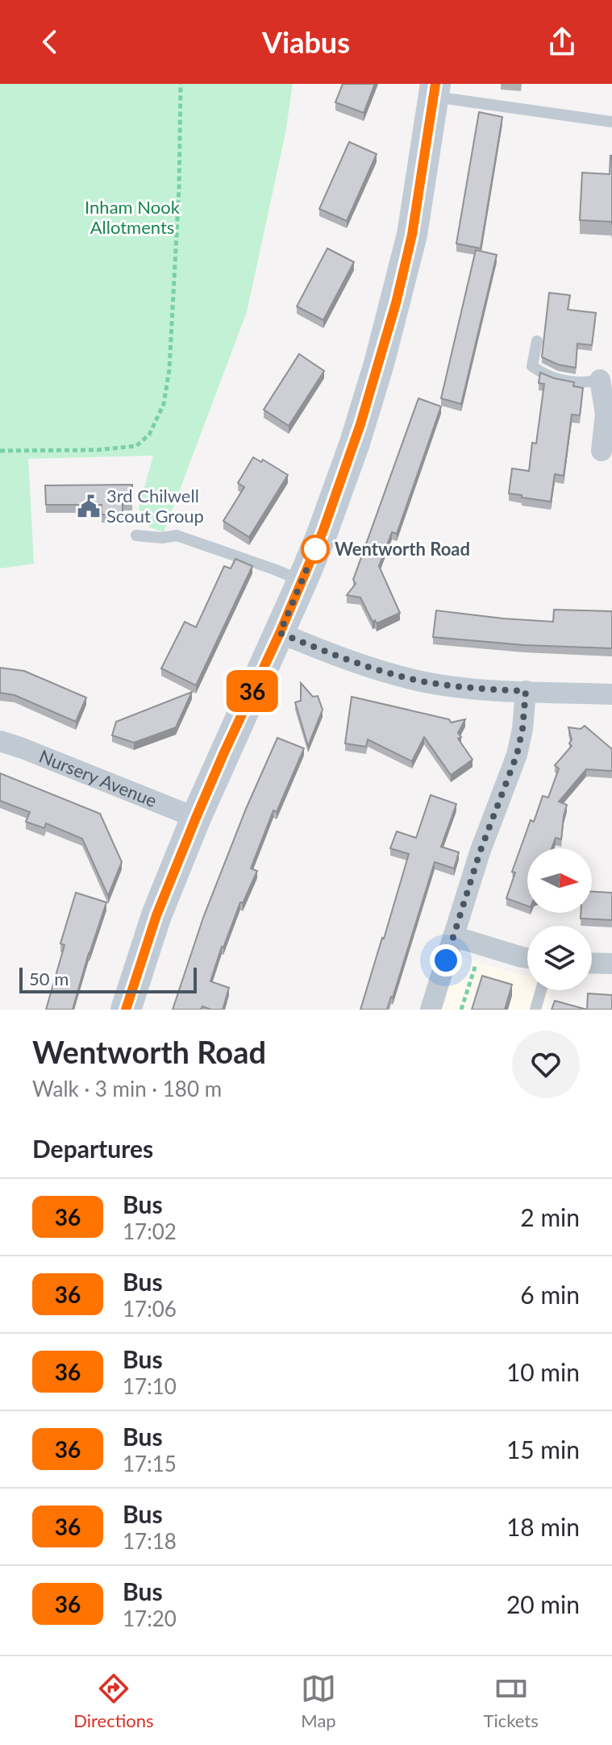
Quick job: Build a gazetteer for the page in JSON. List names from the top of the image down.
{
  "streets": {
    "street": ["Nursery Avenue"]
  },
  "parks": ["Inham Nook Allotments"],
  "places": {
    "public building": ["3rd Chilwell Scout Group"],
    "other": ["Wentworth Road"]
  },
  "lines": ["bus line 36"],
  "scale_bar": "50 m",
  "north": "right",
  "page": {
    "header": "Viabus",
    "on_map": "36",
    "scale": "50 m",
    "heading": [
      ["Wentworth Road", "Walk · 3 min · 180 m"],
      "Departures"
    ],
    "list": [
      {
        "mark": "36",
        "name": "Bus",
        "note": "17:02",
        "value": "2 min"
      },
      {
        "mark": "36",
        "name": "Bus",
        "note": "17:06",
        "value": "6 min"
      },
      {
        "mark": "36",
        "name": "Bus",
        "note": "17:10",
        "value": "10 min"
      },
      {
        "mark": "36",
        "name": "Bus",
        "note": "17:15",
        "value": "15 min"
      },
      {
        "mark": "36",
        "name": "Bus",
        "note": "17:18",
        "value": "18 min"
      },
      {
        "mark": "36",
        "name": "Bus",
        "note": "17:20",
        "value": "20 min"
      }
    ],
    "tabs": ["Directions", "Map", "Tickets"]
  }
}
